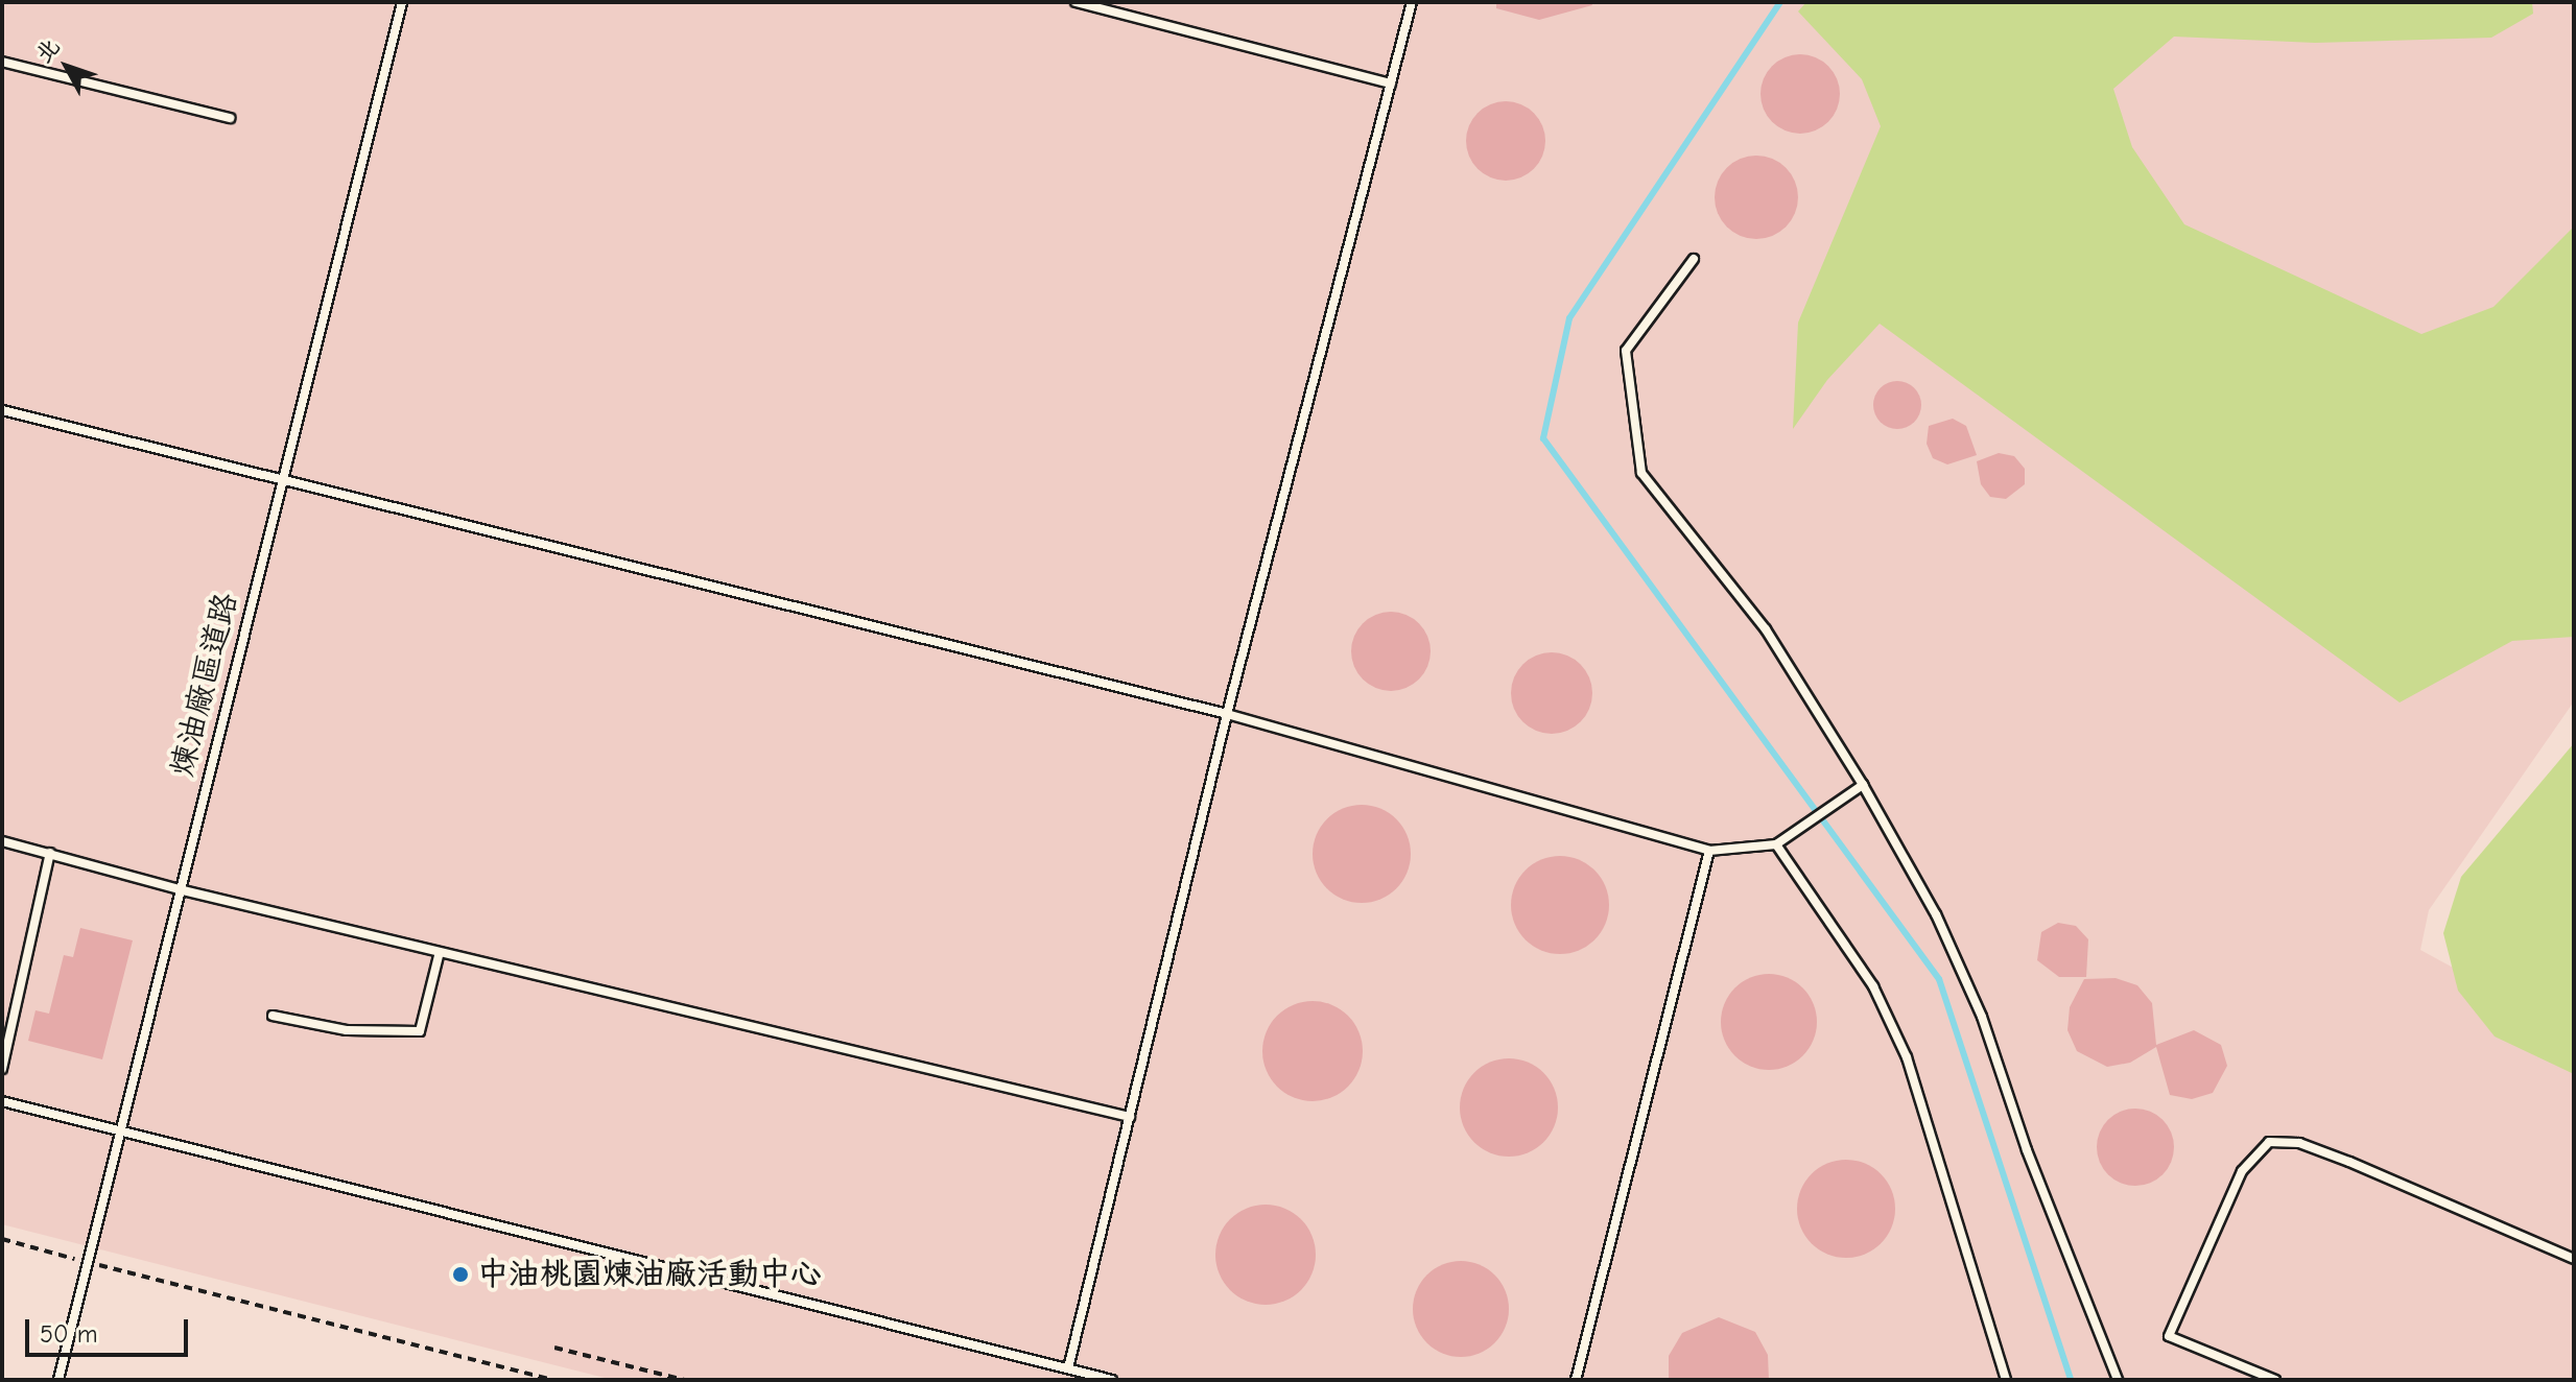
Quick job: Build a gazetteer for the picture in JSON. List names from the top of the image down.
{
  "streets": {
    "lane": ["煉油廠區道路"]
  },
  "places": ["中油桃園煉油廠活動中心"],
  "scale_bar": "50 m",
  "north": "top left"
}
